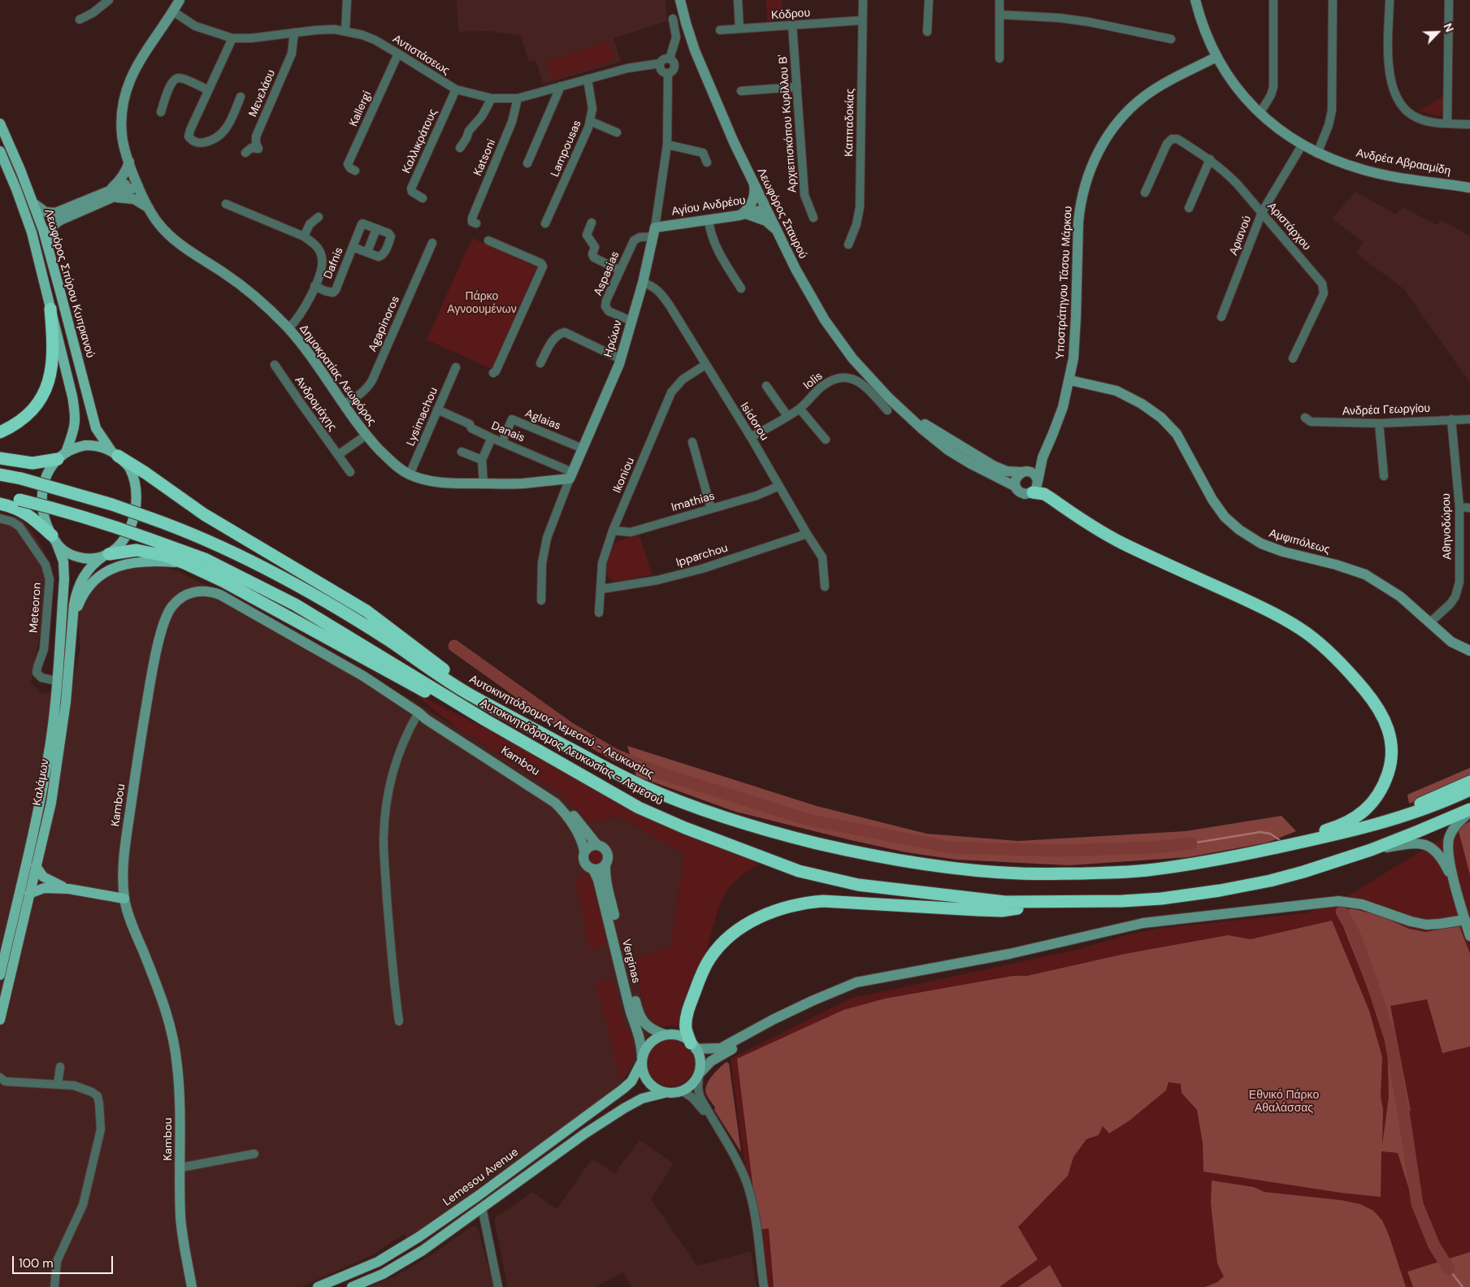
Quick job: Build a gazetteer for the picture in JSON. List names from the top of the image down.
{
  "streets": {
    "highway": ["Αυτοκινητόδρομος Λεμεσού - Λευκωσίας", "Αυτοκινητόδρομος Λευκωσίας - Λεμεσού"],
    "main road": [
      "Ανδρέα Αβρααμίδη",
      "Αγίου Ανδρέου",
      "Λεωφόρος Σταυρού",
      "Υποστράτηγου Τάσου Μάρκου",
      "Λεωφόρος Σπύρου Κυπριανού",
      "Ηρώων",
      "Δημοκρατίας Λεωφόρος",
      "Αμφιπόλεως",
      "Kambou",
      "Καλάμων",
      "Verginas",
      "Lemesou Avenue"
    ],
    "street": [
      "Κόδρου",
      "Αντιστάσεως",
      "Μενελάου",
      "Kallergi",
      "Καππαδοκίας",
      "Αρχιεπισκόπου Κυρίλλου Β'",
      "Καλλικράτους",
      "Lampousas",
      "Katsoni",
      "Αριστάρχου",
      "Αριανού",
      "Dafnis",
      "Aspasias",
      "Agapinoros",
      "Iolis",
      "Ανδρομάχης",
      "Ανδρέα Γεωργίου",
      "Lysimachou",
      "Aglaias",
      "Isidorou",
      "Danais",
      "Ikoniou",
      "Imathias",
      "Αθηνοδώρου",
      "Ipparchou",
      "Meteoron"
    ]
  },
  "crossings": [
    ["Κόδρου", "Καππαδοκίας"],
    ["Κόδρου", "Αρχιεπισκόπου Κυρίλλου Β'"],
    ["Αντιστάσεως", "Μενελάου"],
    ["Αντιστάσεως", "Kallergi"],
    ["Αντιστάσεως", "Καλλικράτους"],
    ["Αντιστάσεως", "Lampousas"],
    ["Αντιστάσεως", "Katsoni"],
    ["Αντιστάσεως", "Ηρώων"],
    ["Αντιστάσεως", "Δημοκρατίας Λεωφόρος"],
    ["Ανδρέα Αβρααμίδη", "Αριανού"],
    ["Ανδρέα Αβρααμίδη", "Υποστράτηγου Τάσου Μάρκου"],
    ["Αγίου Ανδρέου", "Λεωφόρος Σταυρού"],
    ["Αγίου Ανδρέου", "Aspasias"],
    ["Αγίου Ανδρέου", "Ηρώων"],
    ["Λεωφόρος Σταυρού", "Υποστράτηγου Τάσου Μάρκου"],
    ["Αριστάρχου", "Αριανού"],
    ["Aspasias", "Ηρώων"],
    ["Υποστράτηγου Τάσου Μάρκου", "Αμφιπόλεως"],
    ["Λεωφόρος Σπύρου Κυπριανού", "Καλάμων"],
    ["Agapinoros", "Δημοκρατίας Λεωφόρος"],
    ["Ηρώων", "Δημοκρατίας Λεωφόρος"],
    ["Ηρώων", "Aglaias"],
    ["Ηρώων", "Isidorou"],
    ["Ηρώων", "Danais"],
    ["Δημοκρατίας Λεωφόρος", "Lysimachou"],
    ["Δημοκρατίας Λεωφόρος", "Danais"],
    ["Iolis", "Isidorou"],
    ["Ανδρέα Γεωργίου", "Αθηνοδώρου"],
    ["Lysimachou", "Danais"],
    ["Isidorou", "Ikoniou"],
    ["Isidorou", "Imathias"],
    ["Isidorou", "Ipparchou"],
    ["Ikoniou", "Imathias"],
    ["Ikoniou", "Ipparchou"],
    ["Αθηνοδώρου", "Αμφιπόλεως"],
    ["Meteoron", "Καλάμων"],
    ["Kambou", "Verginas"],
    ["Verginas", "Lemesou Avenue"]
  ],
  "parks": ["Πάρκο Αγνοουμένων", "Εθνικό Πάρκο Αθαλάσσας"],
  "scale_bar": "100 m",
  "north": "top right"
}
